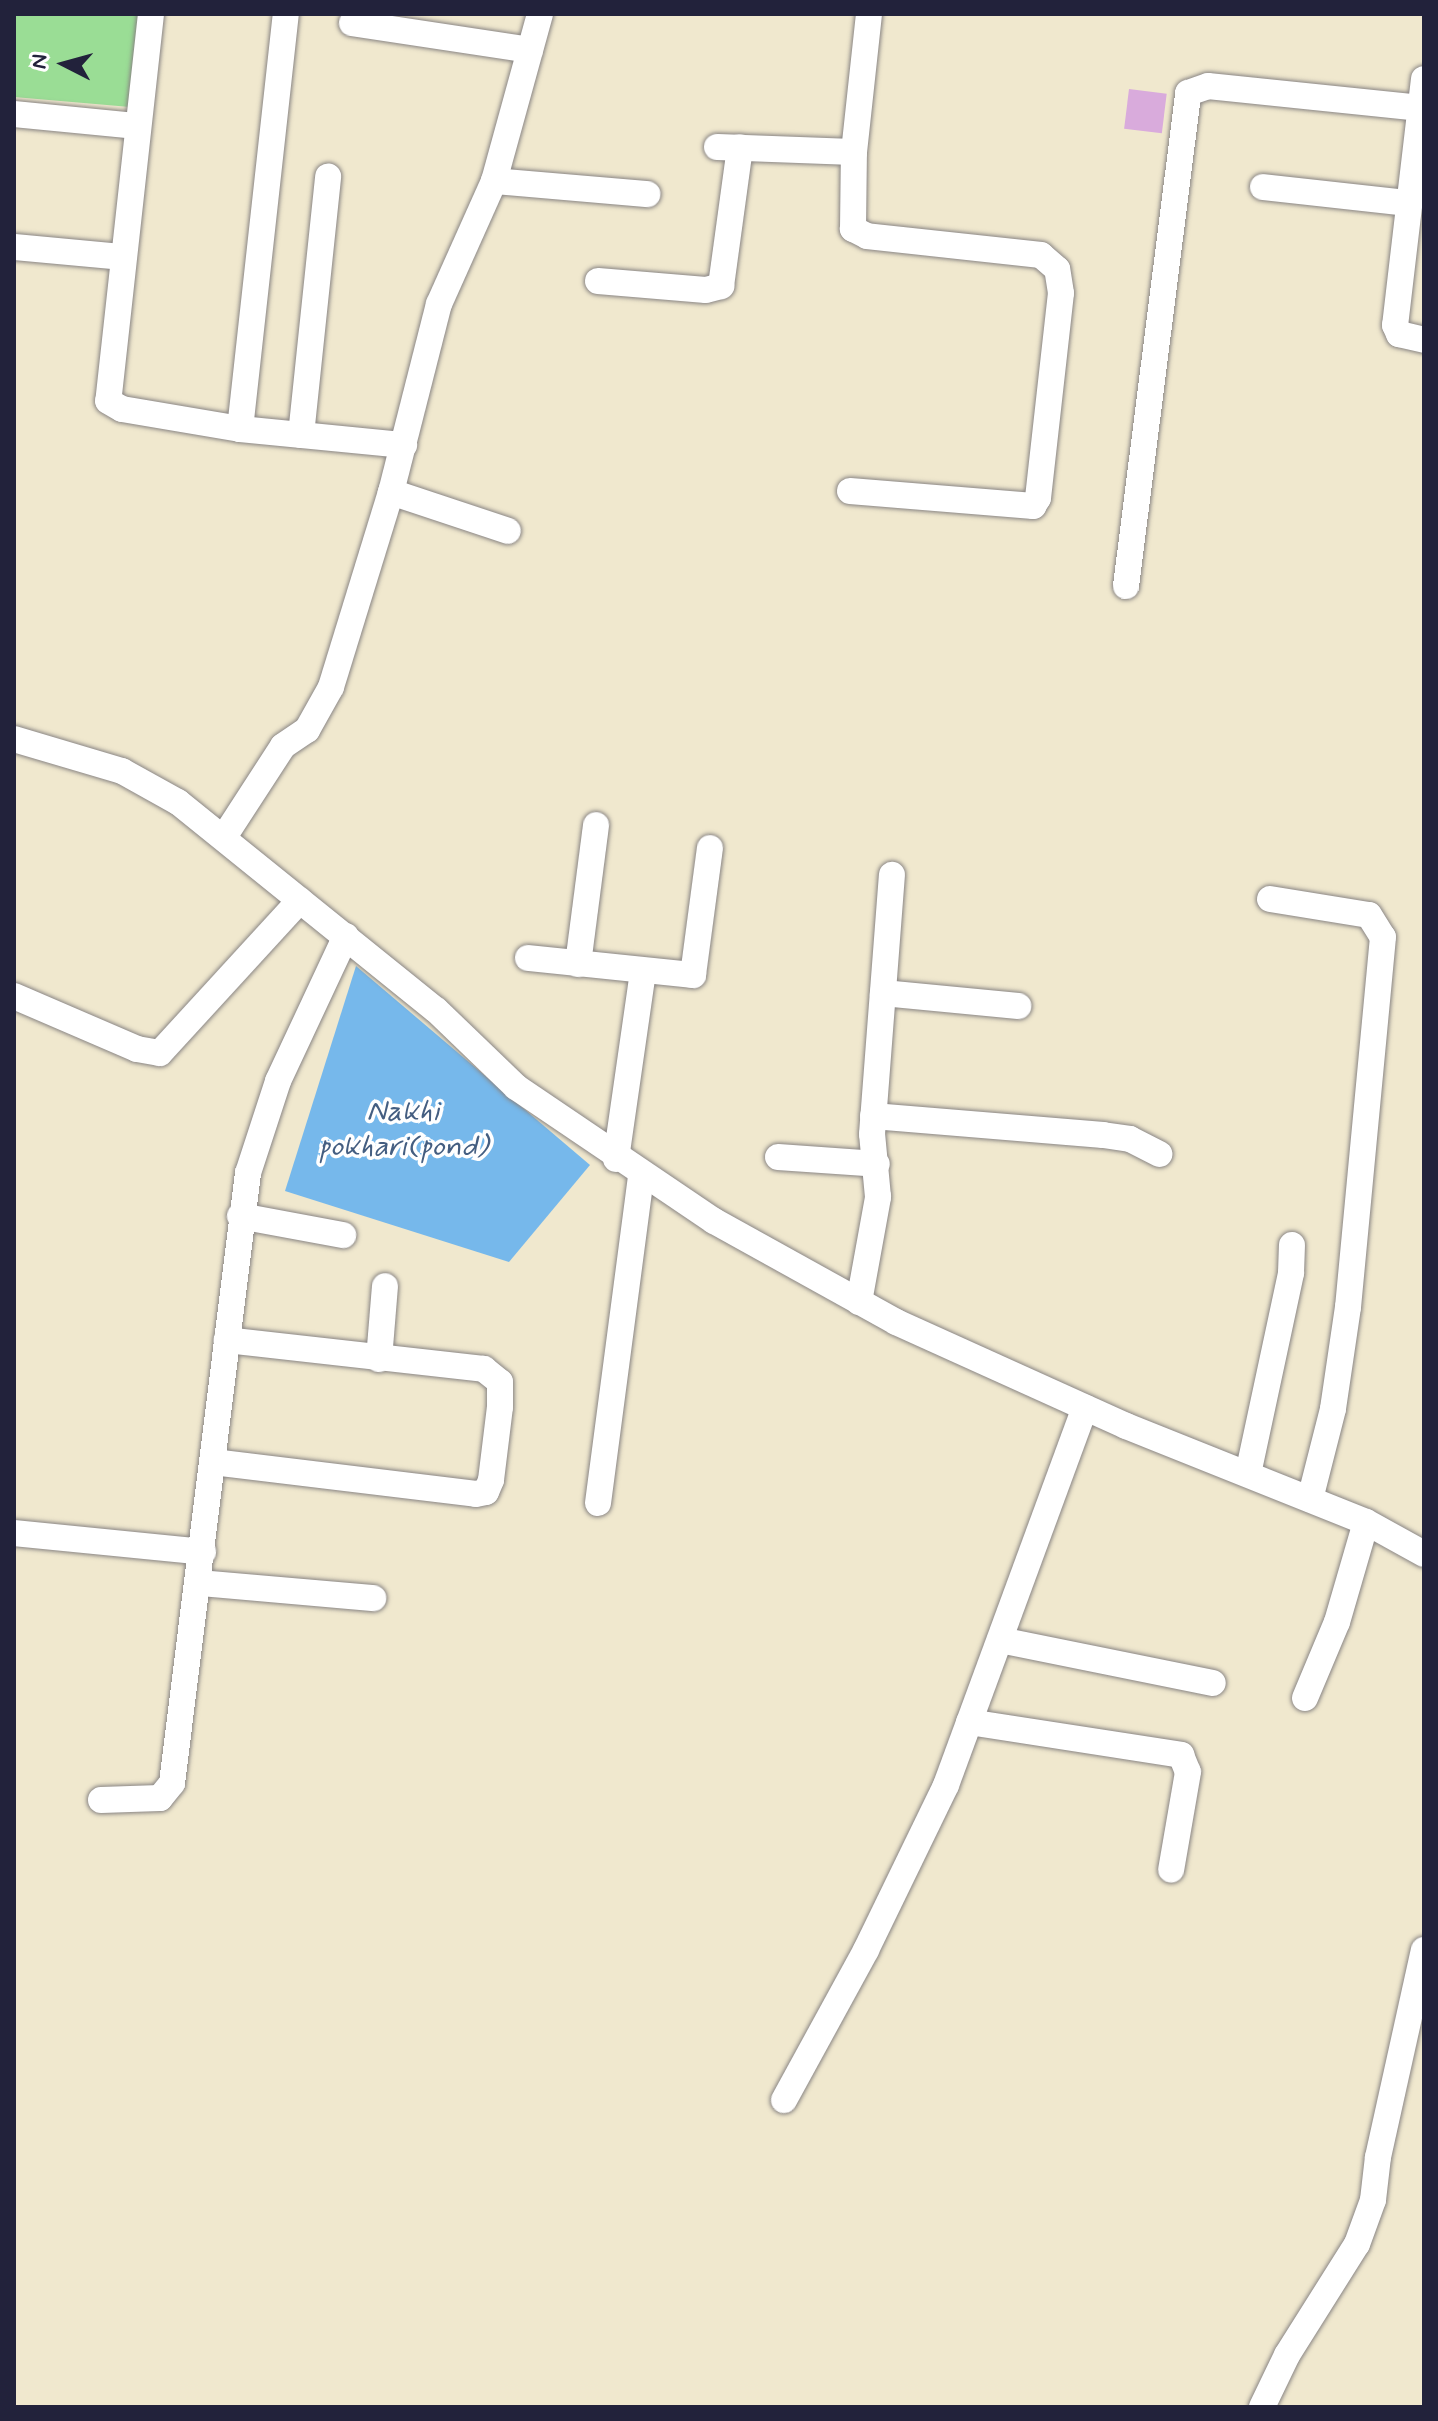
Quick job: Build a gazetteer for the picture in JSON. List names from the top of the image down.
{
  "water": ["Nakhi pokhari(pond)"],
  "north": "left"
}
